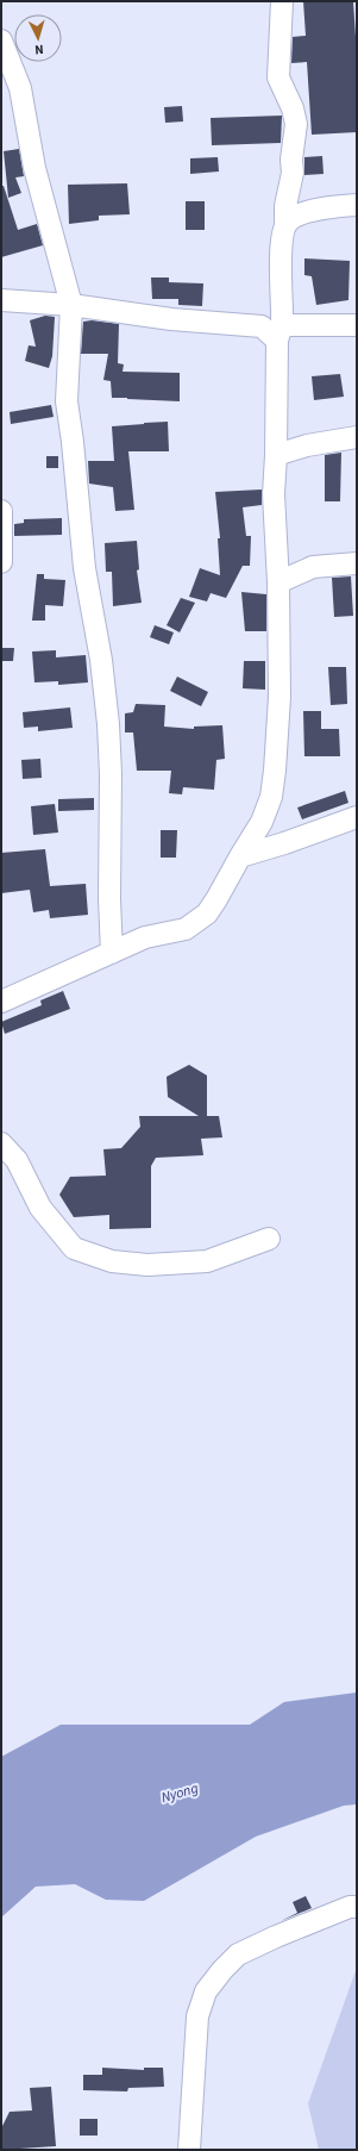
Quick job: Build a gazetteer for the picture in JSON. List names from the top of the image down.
{
  "water": ["Nyong"],
  "north": "bottom"
}
